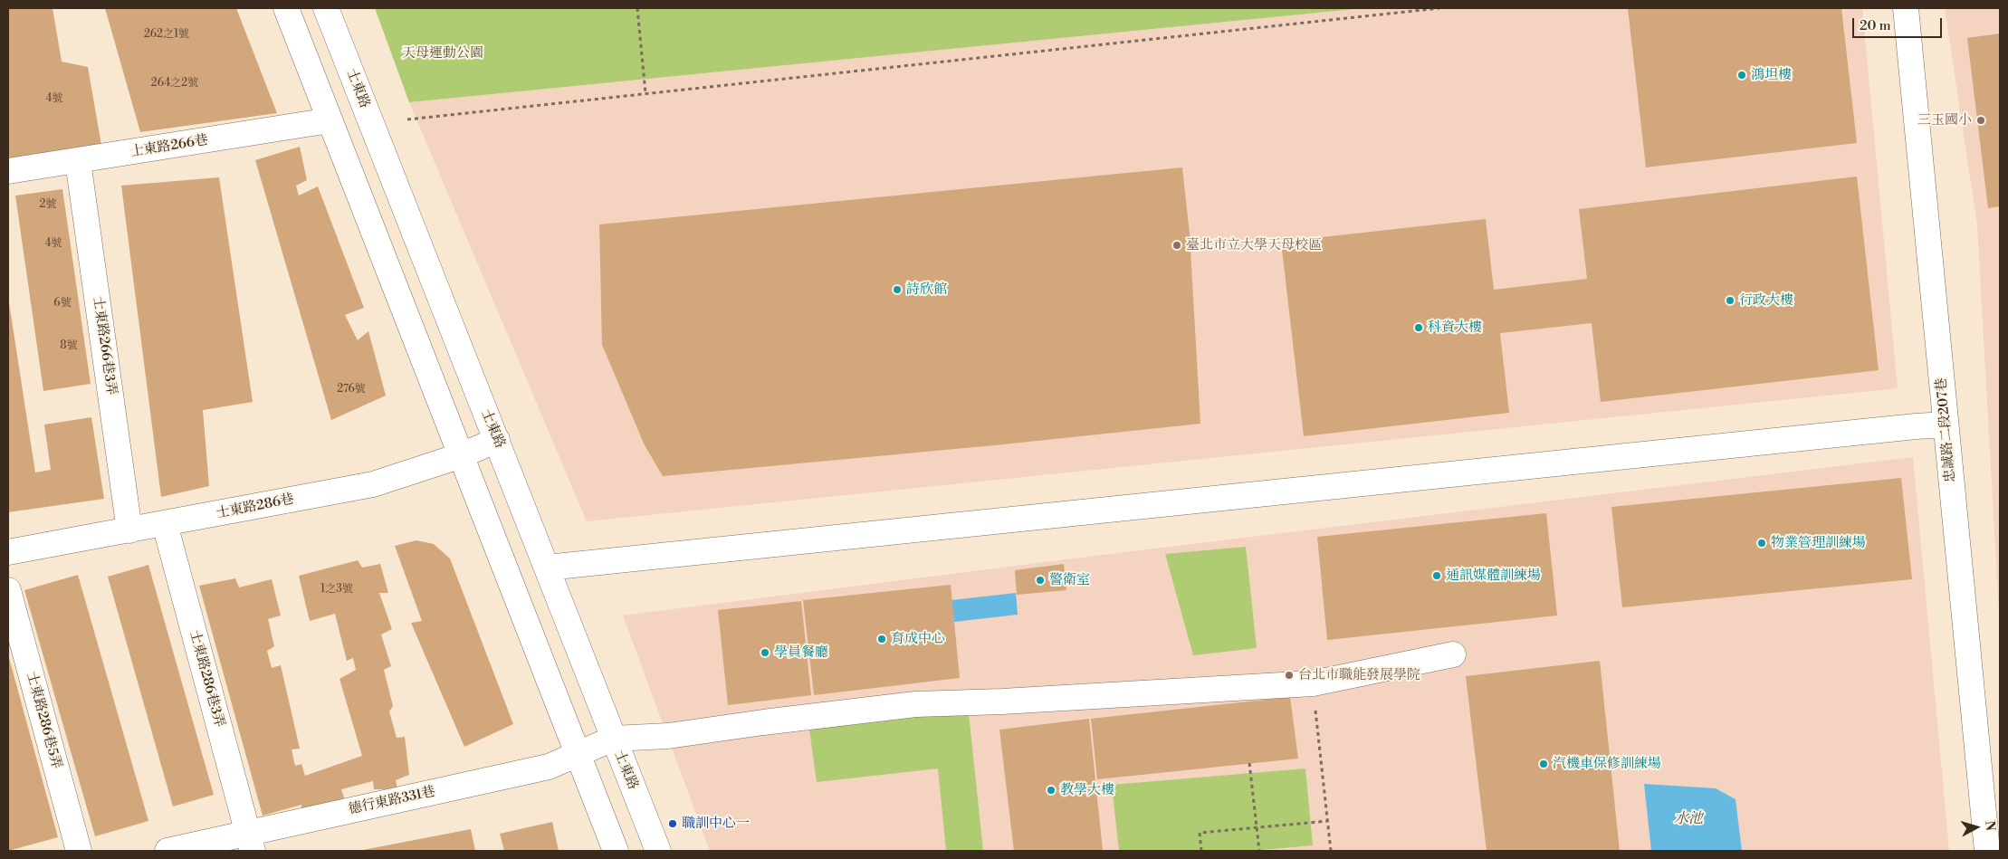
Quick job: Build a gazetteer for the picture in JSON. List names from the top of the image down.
{
  "streets": {
    "street": [
      "士東路",
      "士東路266巷",
      "士東路266巷3弄",
      "忠誠路二段207巷",
      "士東路286巷",
      "士東路286巷3弄",
      "士東路286巷5弄",
      "德行東路331巷"
    ]
  },
  "crossings": [
    ["士東路", "士東路286巷"],
    ["士東路", "德行東路331巷"],
    ["士東路266巷", "士東路266巷3弄"],
    ["士東路266巷3弄", "士東路286巷"],
    ["士東路286巷", "士東路286巷3弄"],
    ["士東路286巷3弄", "德行東路331巷"]
  ],
  "water": ["水池"],
  "parks": ["天母運動公園"],
  "places": [
    "鴻坦樓",
    "三玉國小",
    "臺北市立大學天母校區",
    "詩欣館",
    "行政大樓",
    "科資大樓",
    "物業管理訓練場",
    "通訊媒體訓練場",
    "警衛室",
    "育成中心",
    "學員餐廳",
    "台北市職能發展學院",
    "汽機車保修訓練場",
    "教學大樓",
    "職訓中心一"
  ],
  "house_numbers": [
    "262之1號",
    "264之2號",
    "4號",
    "2號",
    "4號",
    "6號",
    "8號",
    "276號",
    "1之3號"
  ],
  "scale_bar": "20 m",
  "north": "right"
}
